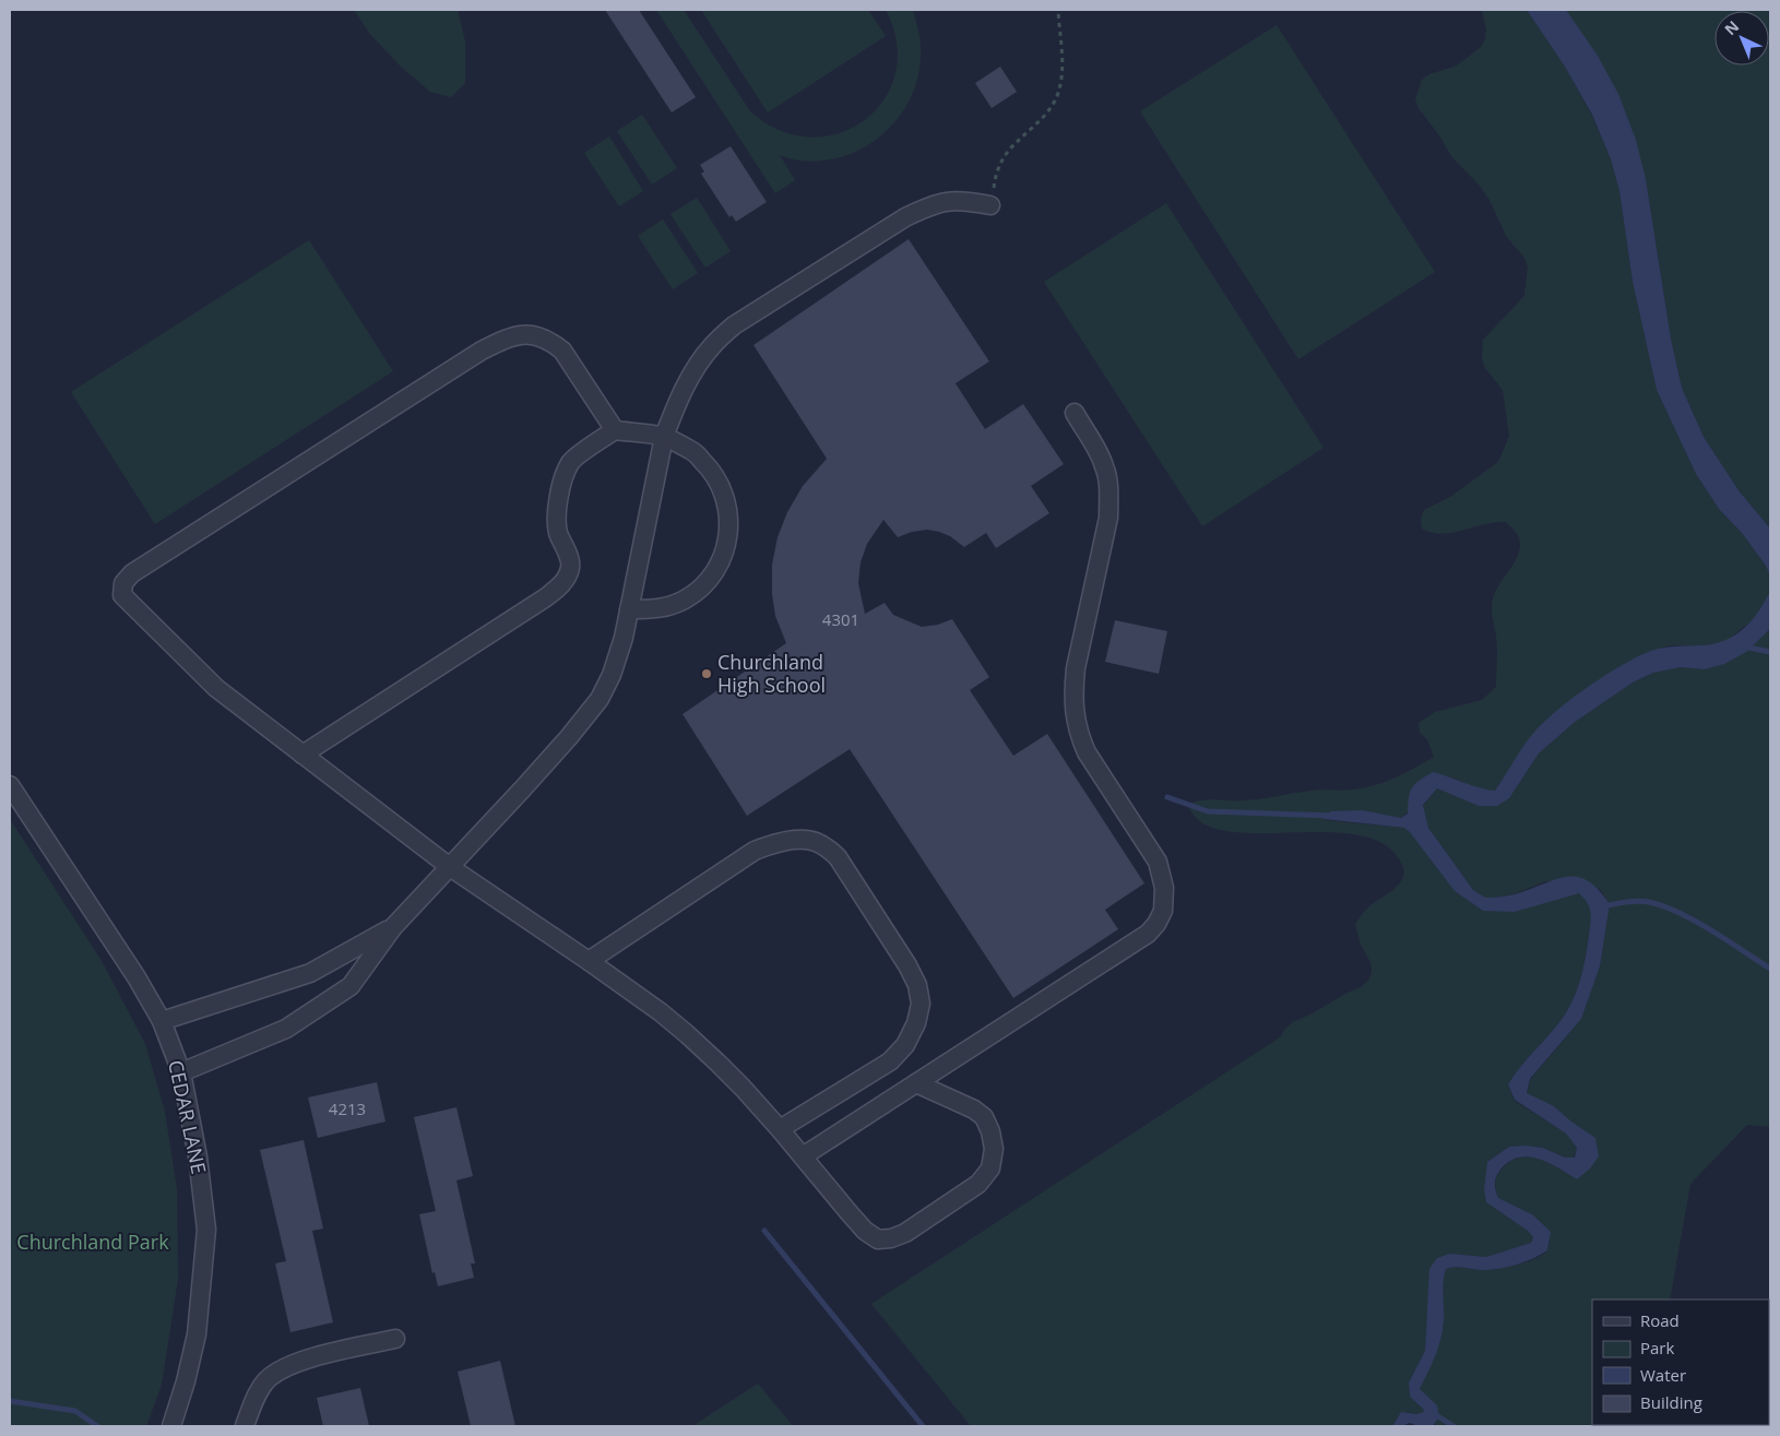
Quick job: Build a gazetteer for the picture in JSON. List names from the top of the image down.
{
  "streets": {
    "street": ["CEDAR LANE"]
  },
  "parks": ["Churchland Park"],
  "places": ["Churchland High School"],
  "house_numbers": ["4301", "4213"],
  "legend": [
    "Road",
    "Park",
    "Water",
    "Building"
  ],
  "north": "top left"
}
